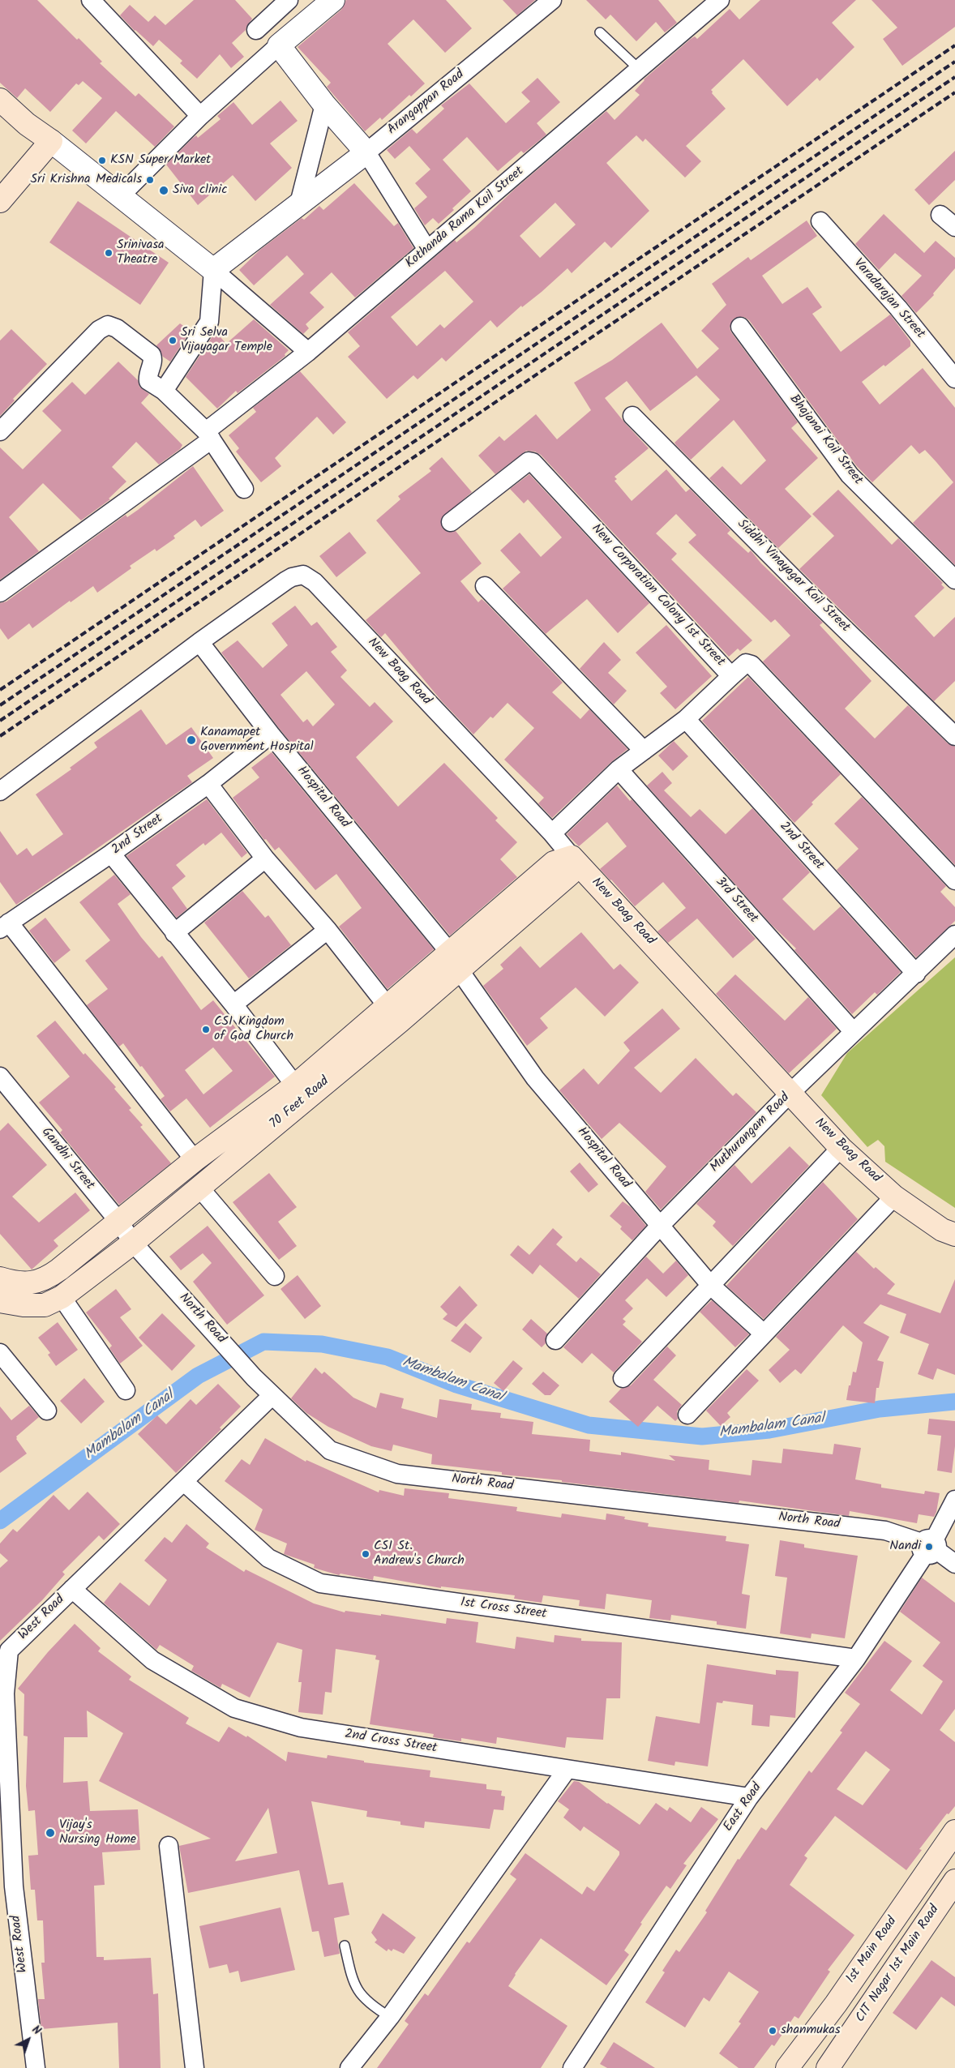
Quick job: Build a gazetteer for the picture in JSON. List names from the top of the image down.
{
  "streets": {
    "main road": [
      "New Boag Road",
      "70 Feet Road",
      "1st Main Road",
      "CIT Nagar 1st Main Road"
    ],
    "street": [
      "Arangappan Road",
      "Kothanda Rama Koil Street",
      "Varadarajan Street",
      "Bhajanai Koil Street",
      "Siddhi Vinayagar Koil Street",
      "New Corporation Colony 1st Street",
      "Hospital Road",
      "2nd Street",
      "3rd Street",
      "Muthurangam Road",
      "Gandhi Street",
      "North Road",
      "1st Cross Street",
      "West Road",
      "2nd Cross Street",
      "East Road"
    ]
  },
  "crossings": [
    ["New Boag Road", "Hospital Road"],
    ["New Boag Road", "70 Feet Road"],
    ["New Boag Road", "Muthurangam Road"],
    ["Hospital Road", "2nd Street"],
    ["Hospital Road", "70 Feet Road"],
    ["Hospital Road", "Muthurangam Road"],
    ["2nd Street", "Muthurangam Road"],
    ["3rd Street", "Muthurangam Road"],
    ["70 Feet Road", "Gandhi Street"],
    ["70 Feet Road", "North Road"],
    ["Gandhi Street", "North Road"],
    ["North Road", "West Road"],
    ["North Road", "East Road"],
    ["1st Cross Street", "West Road"],
    ["1st Cross Street", "East Road"],
    ["West Road", "2nd Cross Street"],
    ["2nd Cross Street", "East Road"]
  ],
  "water": ["Mambalam Canal"],
  "places": [
    "KSN Super Market",
    "Sri Krishna Medicals",
    "Siva clinic",
    "Srinivasa Theatre",
    "Sri Selva Vijayagar Temple",
    "Kanamapet Government Hospital",
    "CSI Kingdom of God Church",
    "Nandi",
    "CSI St. Andrew's Church",
    "Vijay's Nursing Home",
    "shanmukas"
  ],
  "north": "top right"
}
